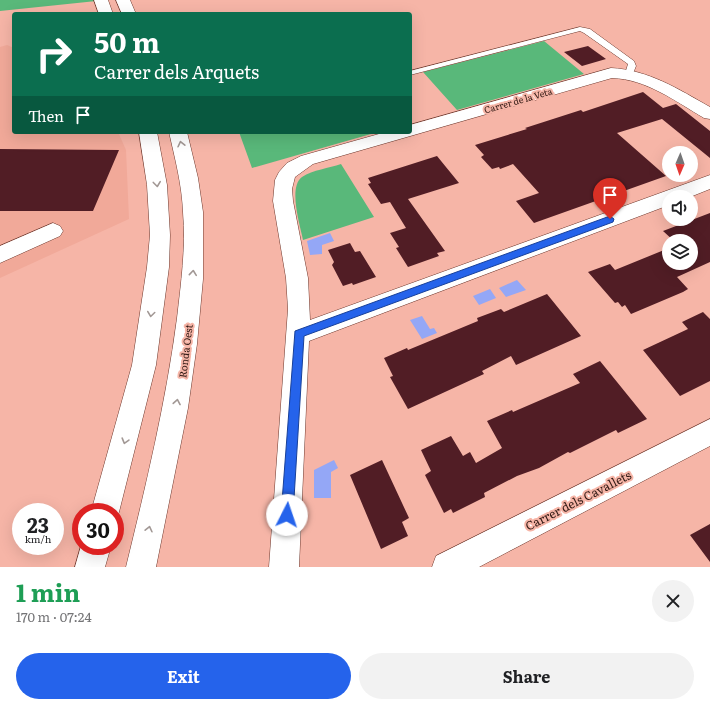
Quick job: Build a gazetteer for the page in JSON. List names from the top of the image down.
{
  "streets": {
    "street": ["Carrer de la Veta", "Ronda Oest", "Carrer dels Cavallets"]
  },
  "north": "bottom",
  "page": {
    "turn": ["50 m", "Carrer dels Arquets"],
    "then": "Then",
    "speed": "23 km/h",
    "limit": "30",
    "heading": ["1 min", "170 m · 07:24"],
    "buttons": ["Exit", "Share"]
  }
}
